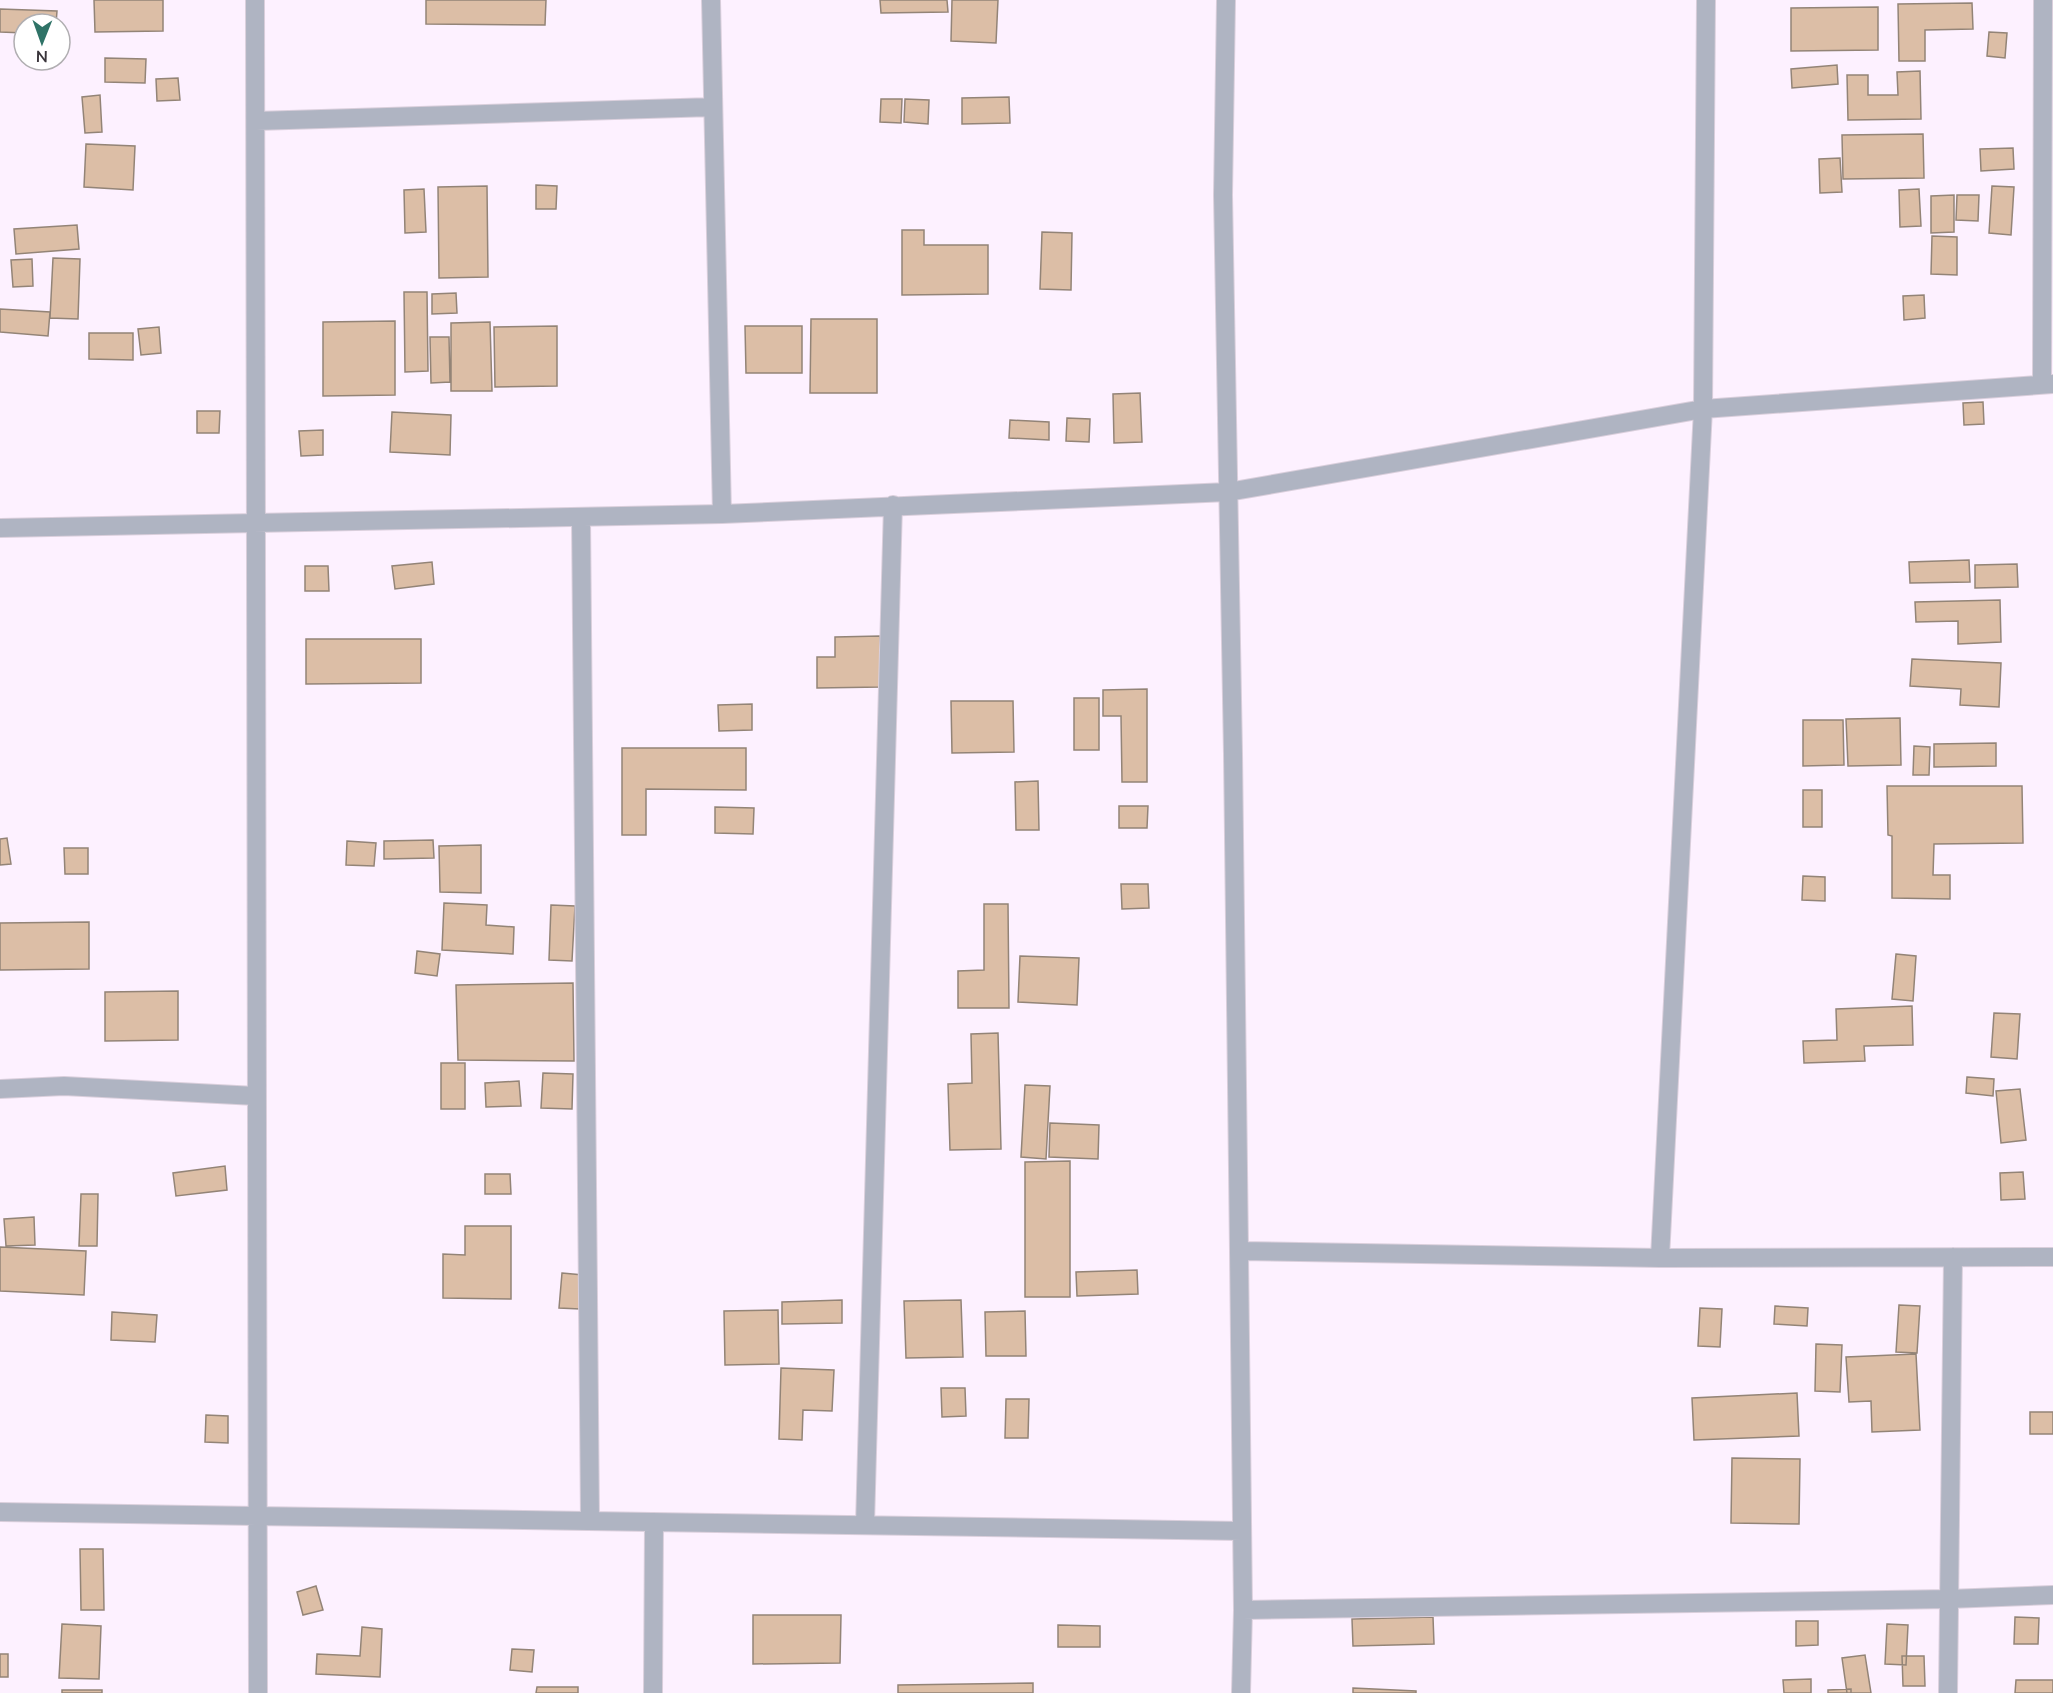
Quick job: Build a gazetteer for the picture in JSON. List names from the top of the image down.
{
  "north": "bottom"
}
